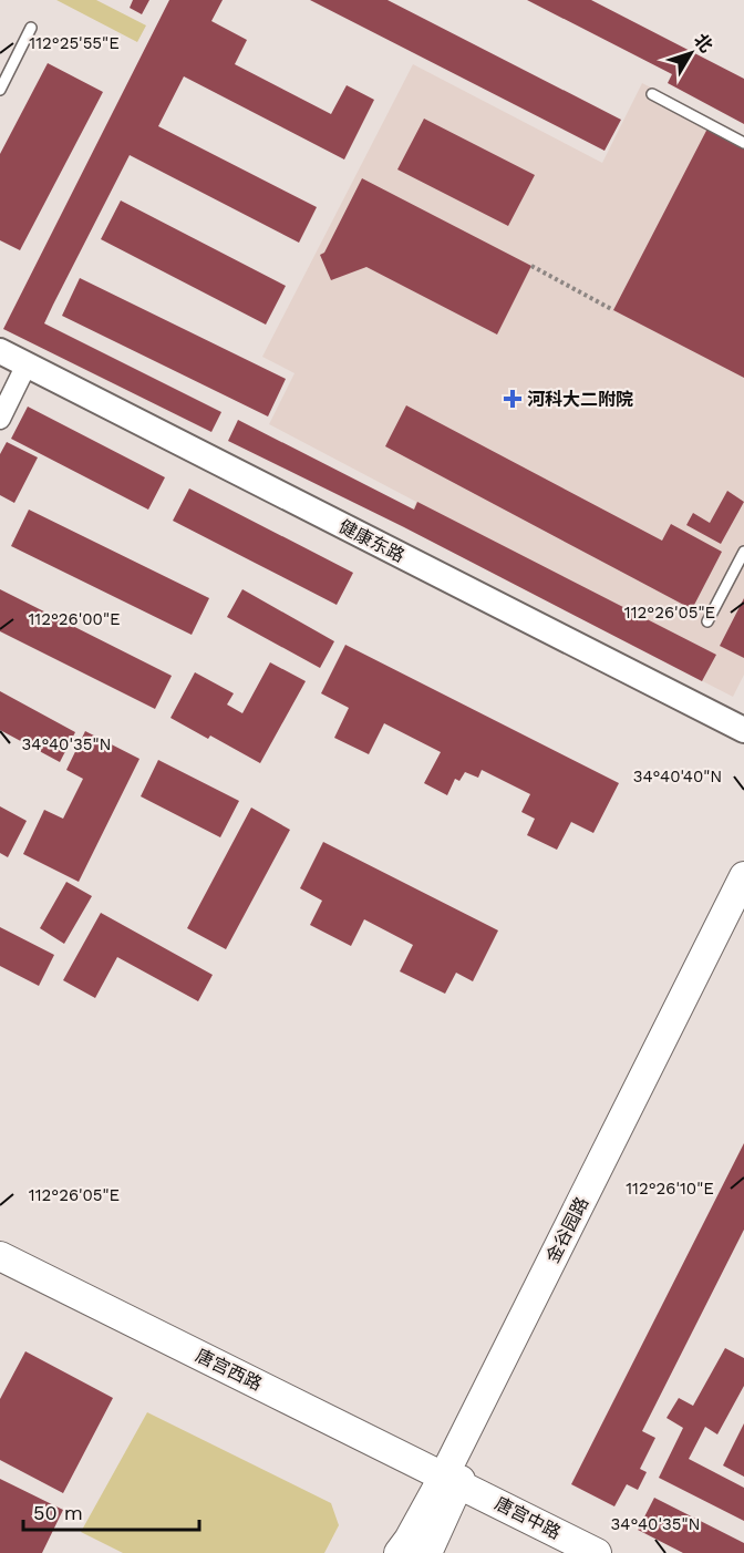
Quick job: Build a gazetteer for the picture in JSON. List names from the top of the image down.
{
  "streets": {
    "main road": ["金谷园路", "唐宫西路", "唐宫中路"],
    "street": ["健康东路"]
  },
  "crossings": [
    ["金谷园路", "唐宫西路"],
    ["金谷园路", "唐宫中路"],
    ["唐宫西路", "唐宫中路"]
  ],
  "places": {
    "health": ["河科大二附院"]
  },
  "scale_bar": "50 m",
  "north": "top right",
  "coordinates": [
    "112°25'55\"E",
    "112°26'05\"E",
    "112°26'00\"E",
    "34°40'35\"N",
    "34°40'40\"N",
    "112°26'10\"E"
  ]
}
